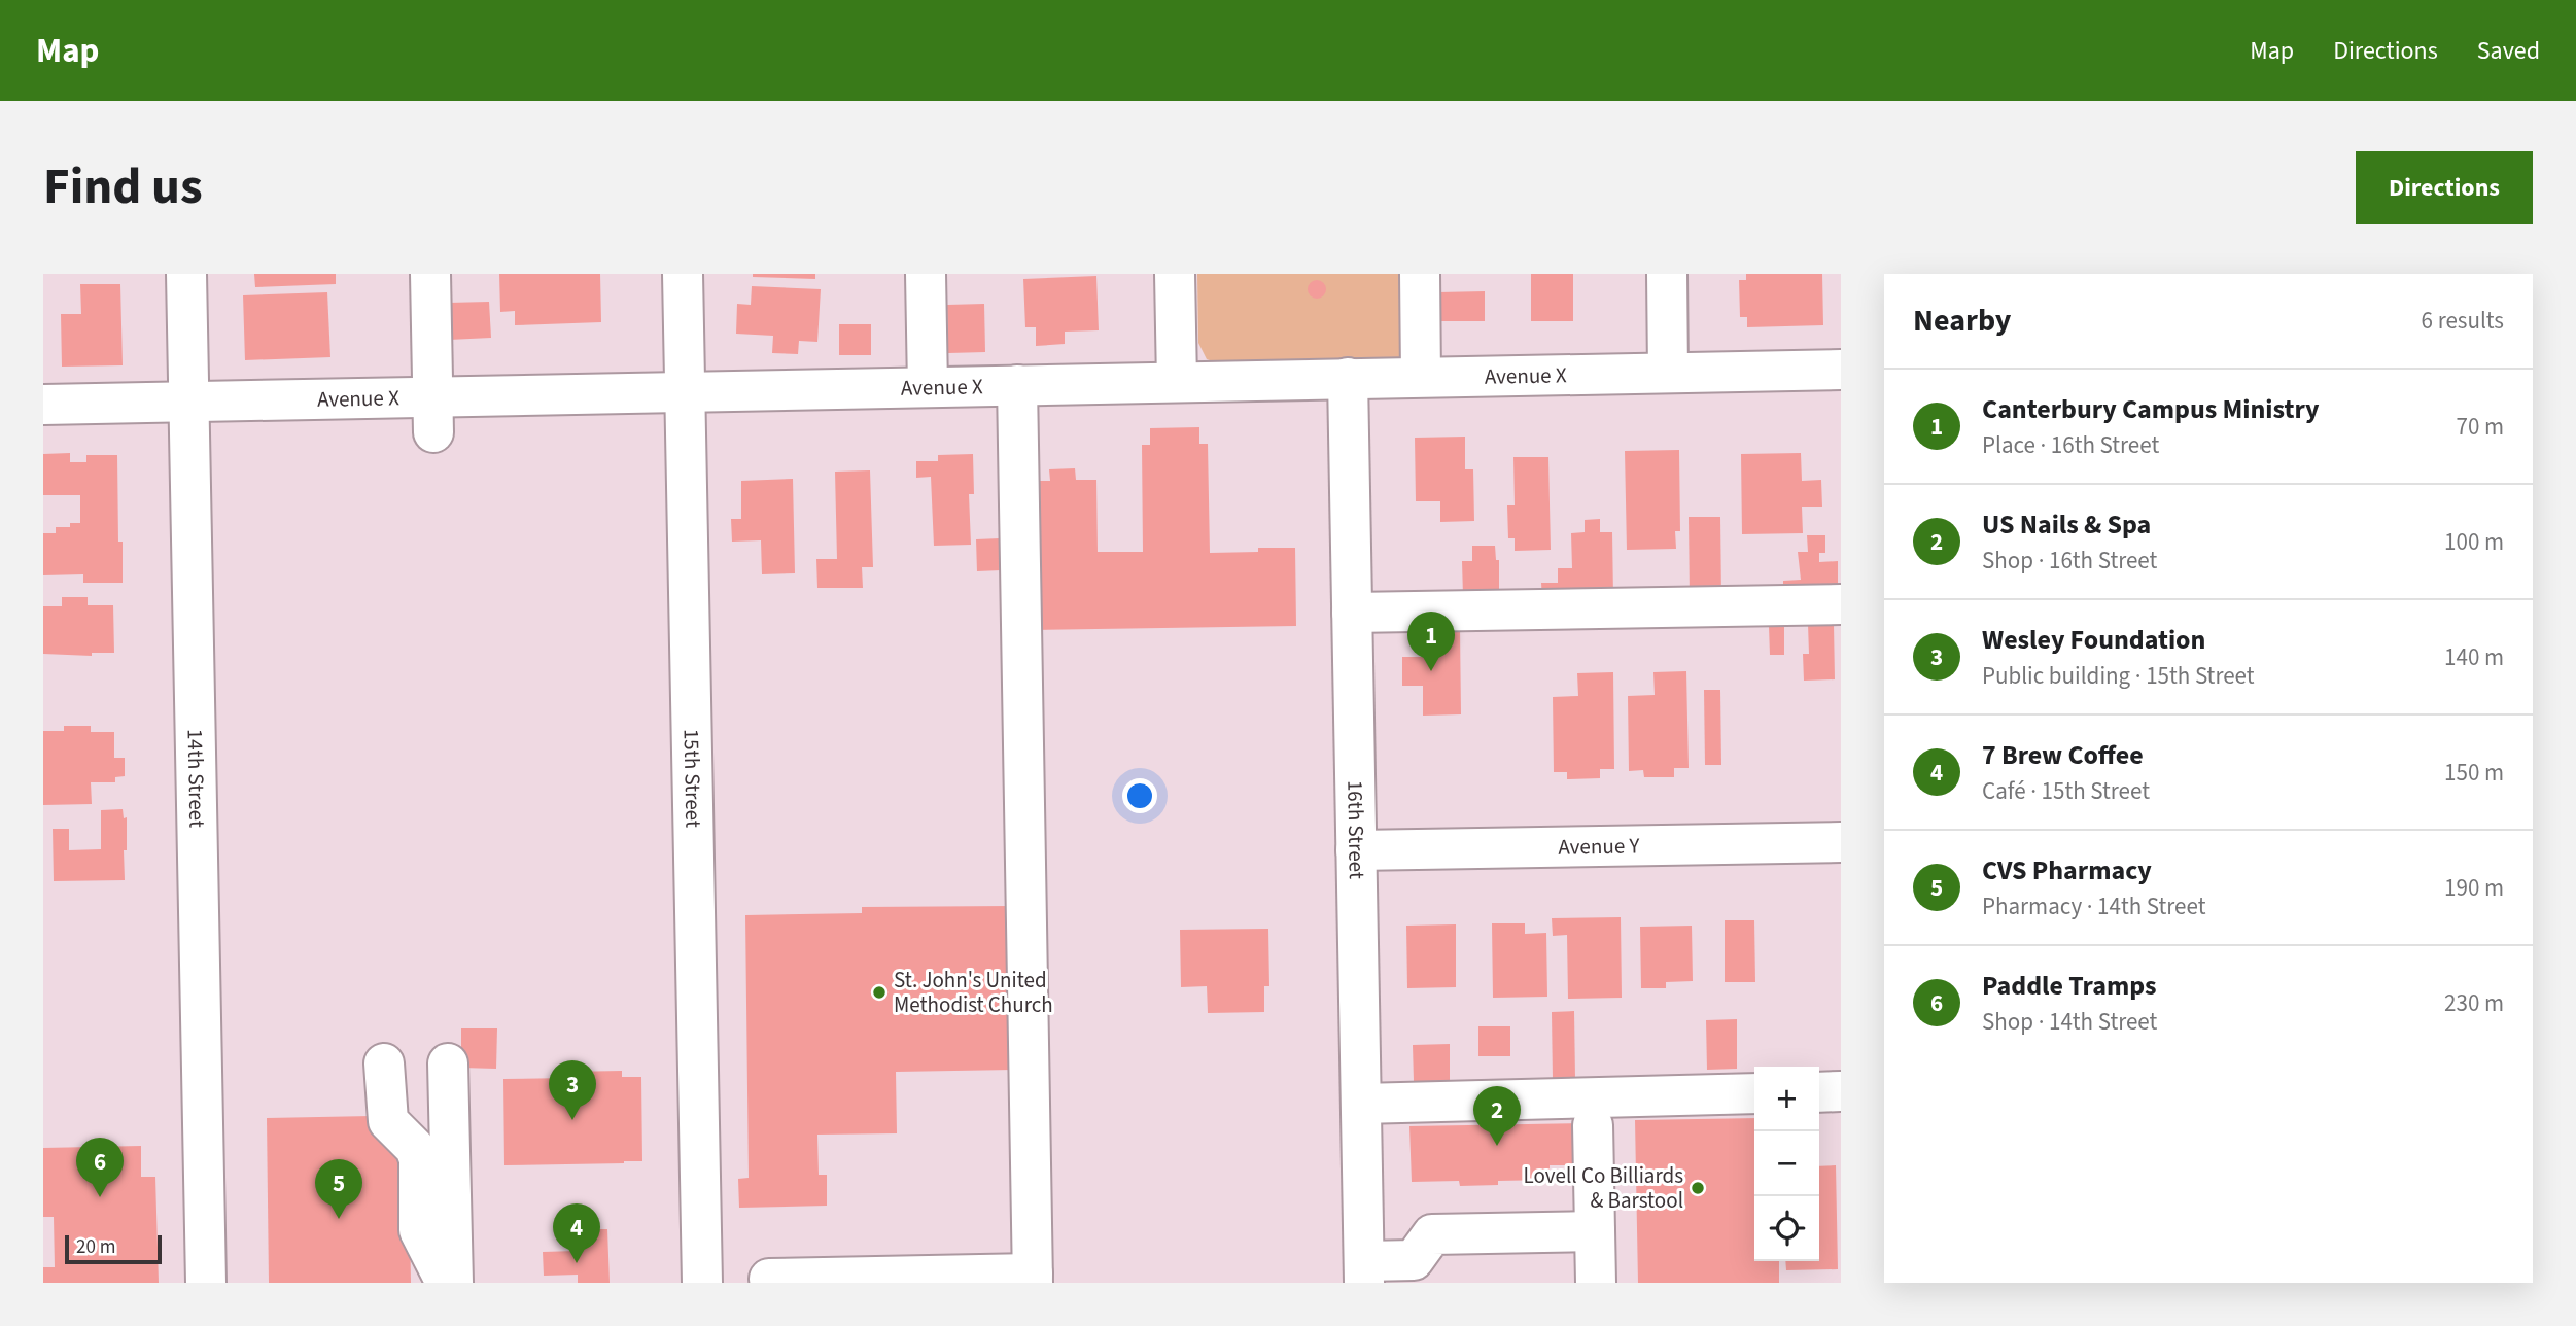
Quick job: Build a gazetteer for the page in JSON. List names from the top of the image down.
{
  "streets": {
    "street": [
      "Avenue X",
      "14th Street",
      "15th Street",
      "16th Street",
      "Avenue Y"
    ]
  },
  "crossings": [
    ["Avenue X", "14th Street"],
    ["Avenue X", "15th Street"],
    ["Avenue X", "16th Street"],
    ["16th Street", "Avenue Y"]
  ],
  "places": ["St. John's United Methodist Church", "Lovell Co Billiards & Barstool"],
  "scale_bar": "20 m",
  "page": {
    "header": "Map",
    "nav": ["Map", "Directions", "Saved"],
    "title": "Find us",
    "buttons": "Directions",
    "heading": ["Nearby", "6 results"],
    "list": [
      {
        "mark": "1",
        "name": "Canterbury Campus Ministry",
        "note": "Place · 16th Street",
        "value": "70 m"
      },
      {
        "mark": "2",
        "name": "US Nails & Spa",
        "note": "Shop · 16th Street",
        "value": "100 m"
      },
      {
        "mark": "3",
        "name": "Wesley Foundation",
        "note": "Public building · 15th Street",
        "value": "140 m"
      },
      {
        "mark": "4",
        "name": "7 Brew Coffee",
        "note": "Café · 15th Street",
        "value": "150 m"
      },
      {
        "mark": "5",
        "name": "CVS Pharmacy",
        "note": "Pharmacy · 14th Street",
        "value": "190 m"
      },
      {
        "mark": "6",
        "name": "Paddle Tramps",
        "note": "Shop · 14th Street",
        "value": "230 m"
      }
    ],
    "pins": [
      "1",
      "3",
      "2",
      "6",
      "5",
      "4"
    ],
    "map_buttons": ["+", "−"],
    "scale": "20 m"
  }
}
